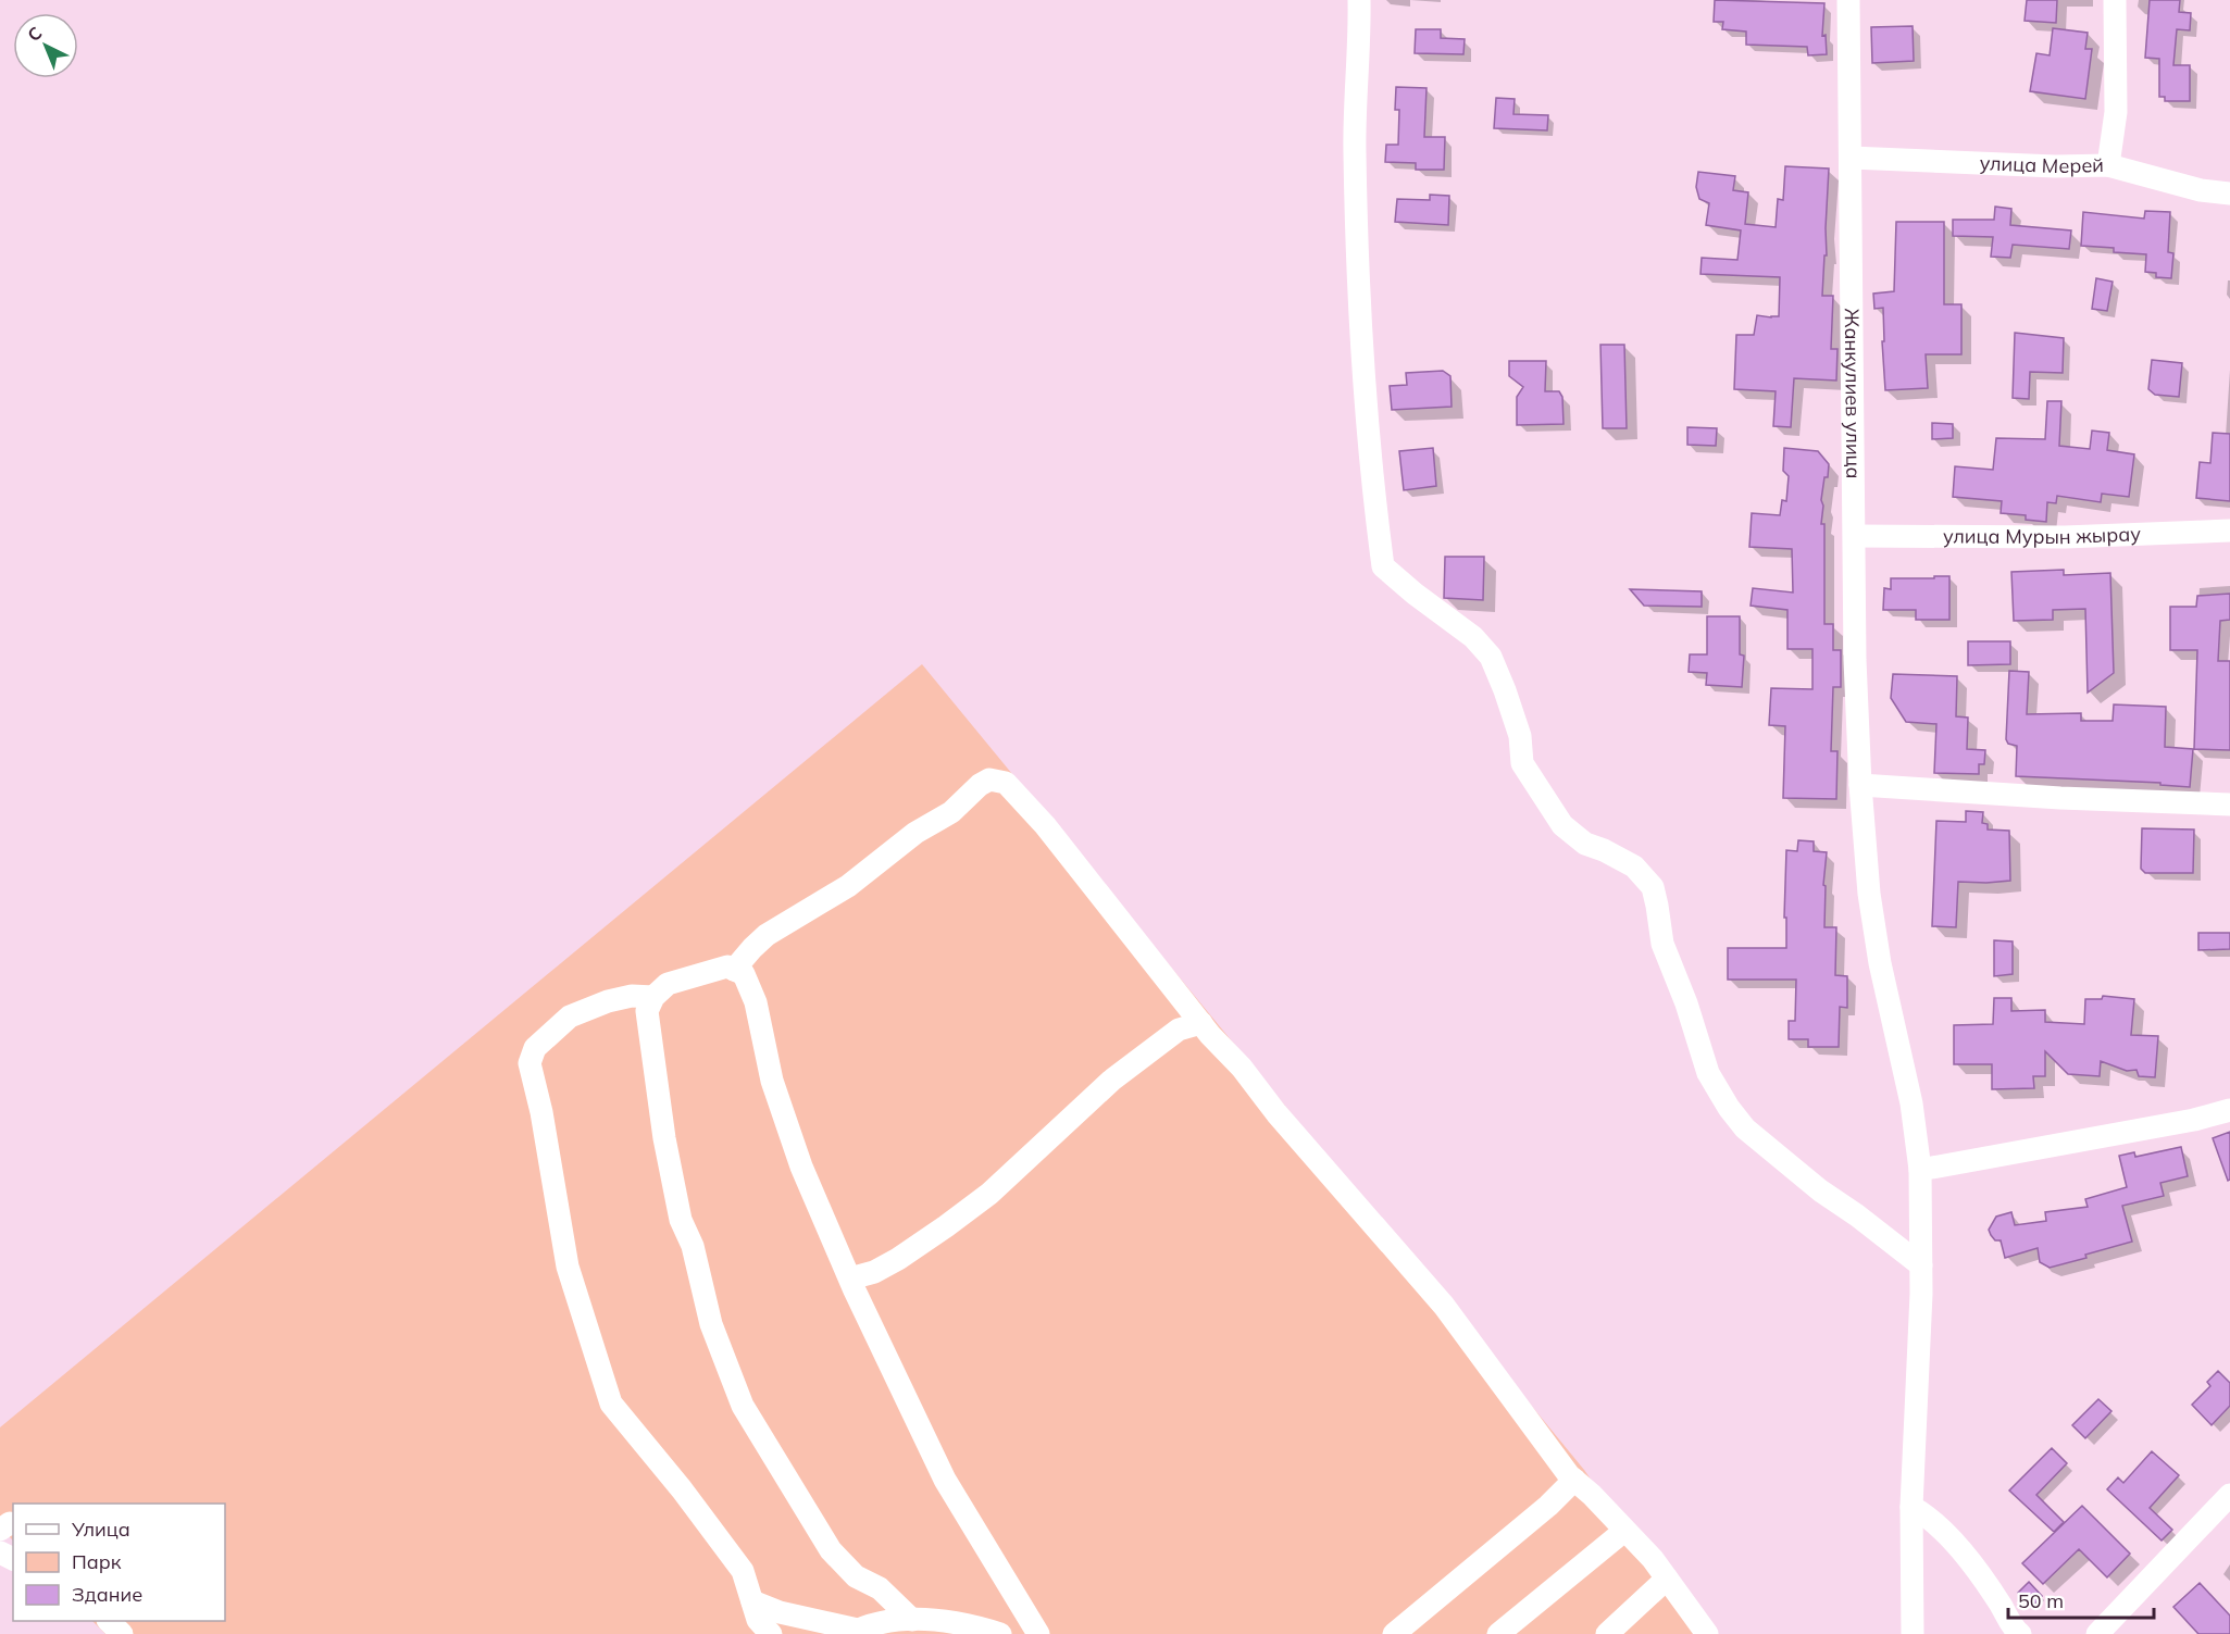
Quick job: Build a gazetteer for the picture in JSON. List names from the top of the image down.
{
  "streets": {
    "street": ["улица Мерей", "Жанкулиев улица", "улица Мурын жырау"]
  },
  "crossings": [
    ["улица Мерей", "Жанкулиев улица"],
    ["Жанкулиев улица", "улица Мурын жырау"]
  ],
  "legend": ["Улица", "Парк", "Здание"],
  "scale_bar": "50 m",
  "north": "top left"
}
